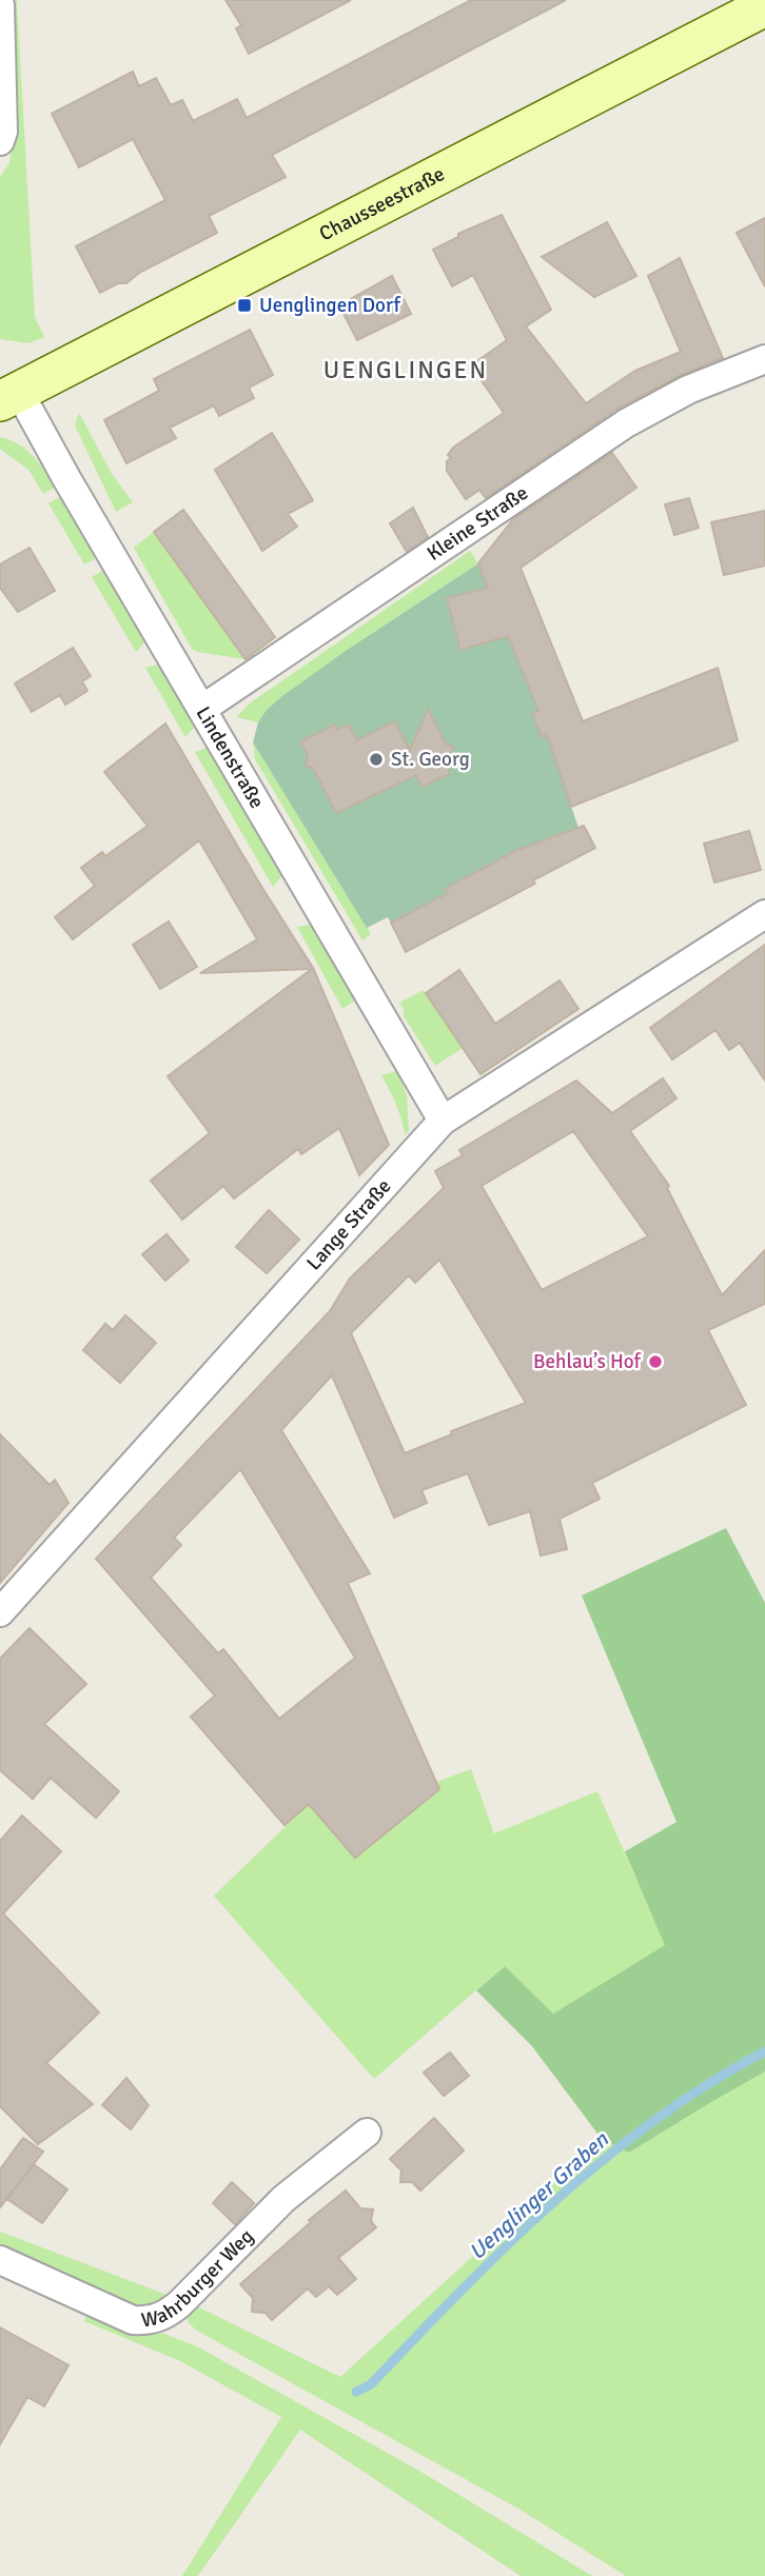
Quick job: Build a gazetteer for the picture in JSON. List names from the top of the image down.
{
  "streets": {
    "main road": ["Chausseestraße"],
    "street": [
      "Kleine Straße",
      "Lindenstraße",
      "Lange Straße",
      "Wahrburger Weg"
    ]
  },
  "crossings": [
    ["Chausseestraße", "Lindenstraße"],
    ["Kleine Straße", "Lindenstraße"],
    ["Lindenstraße", "Lange Straße"]
  ],
  "districts": ["UENGLINGEN"],
  "water": ["Uenglinger Graben"],
  "places": {
    "transit": ["Uenglingen Dorf"],
    "other": ["St. Georg", "Behlau’s Hof"]
  }
}
